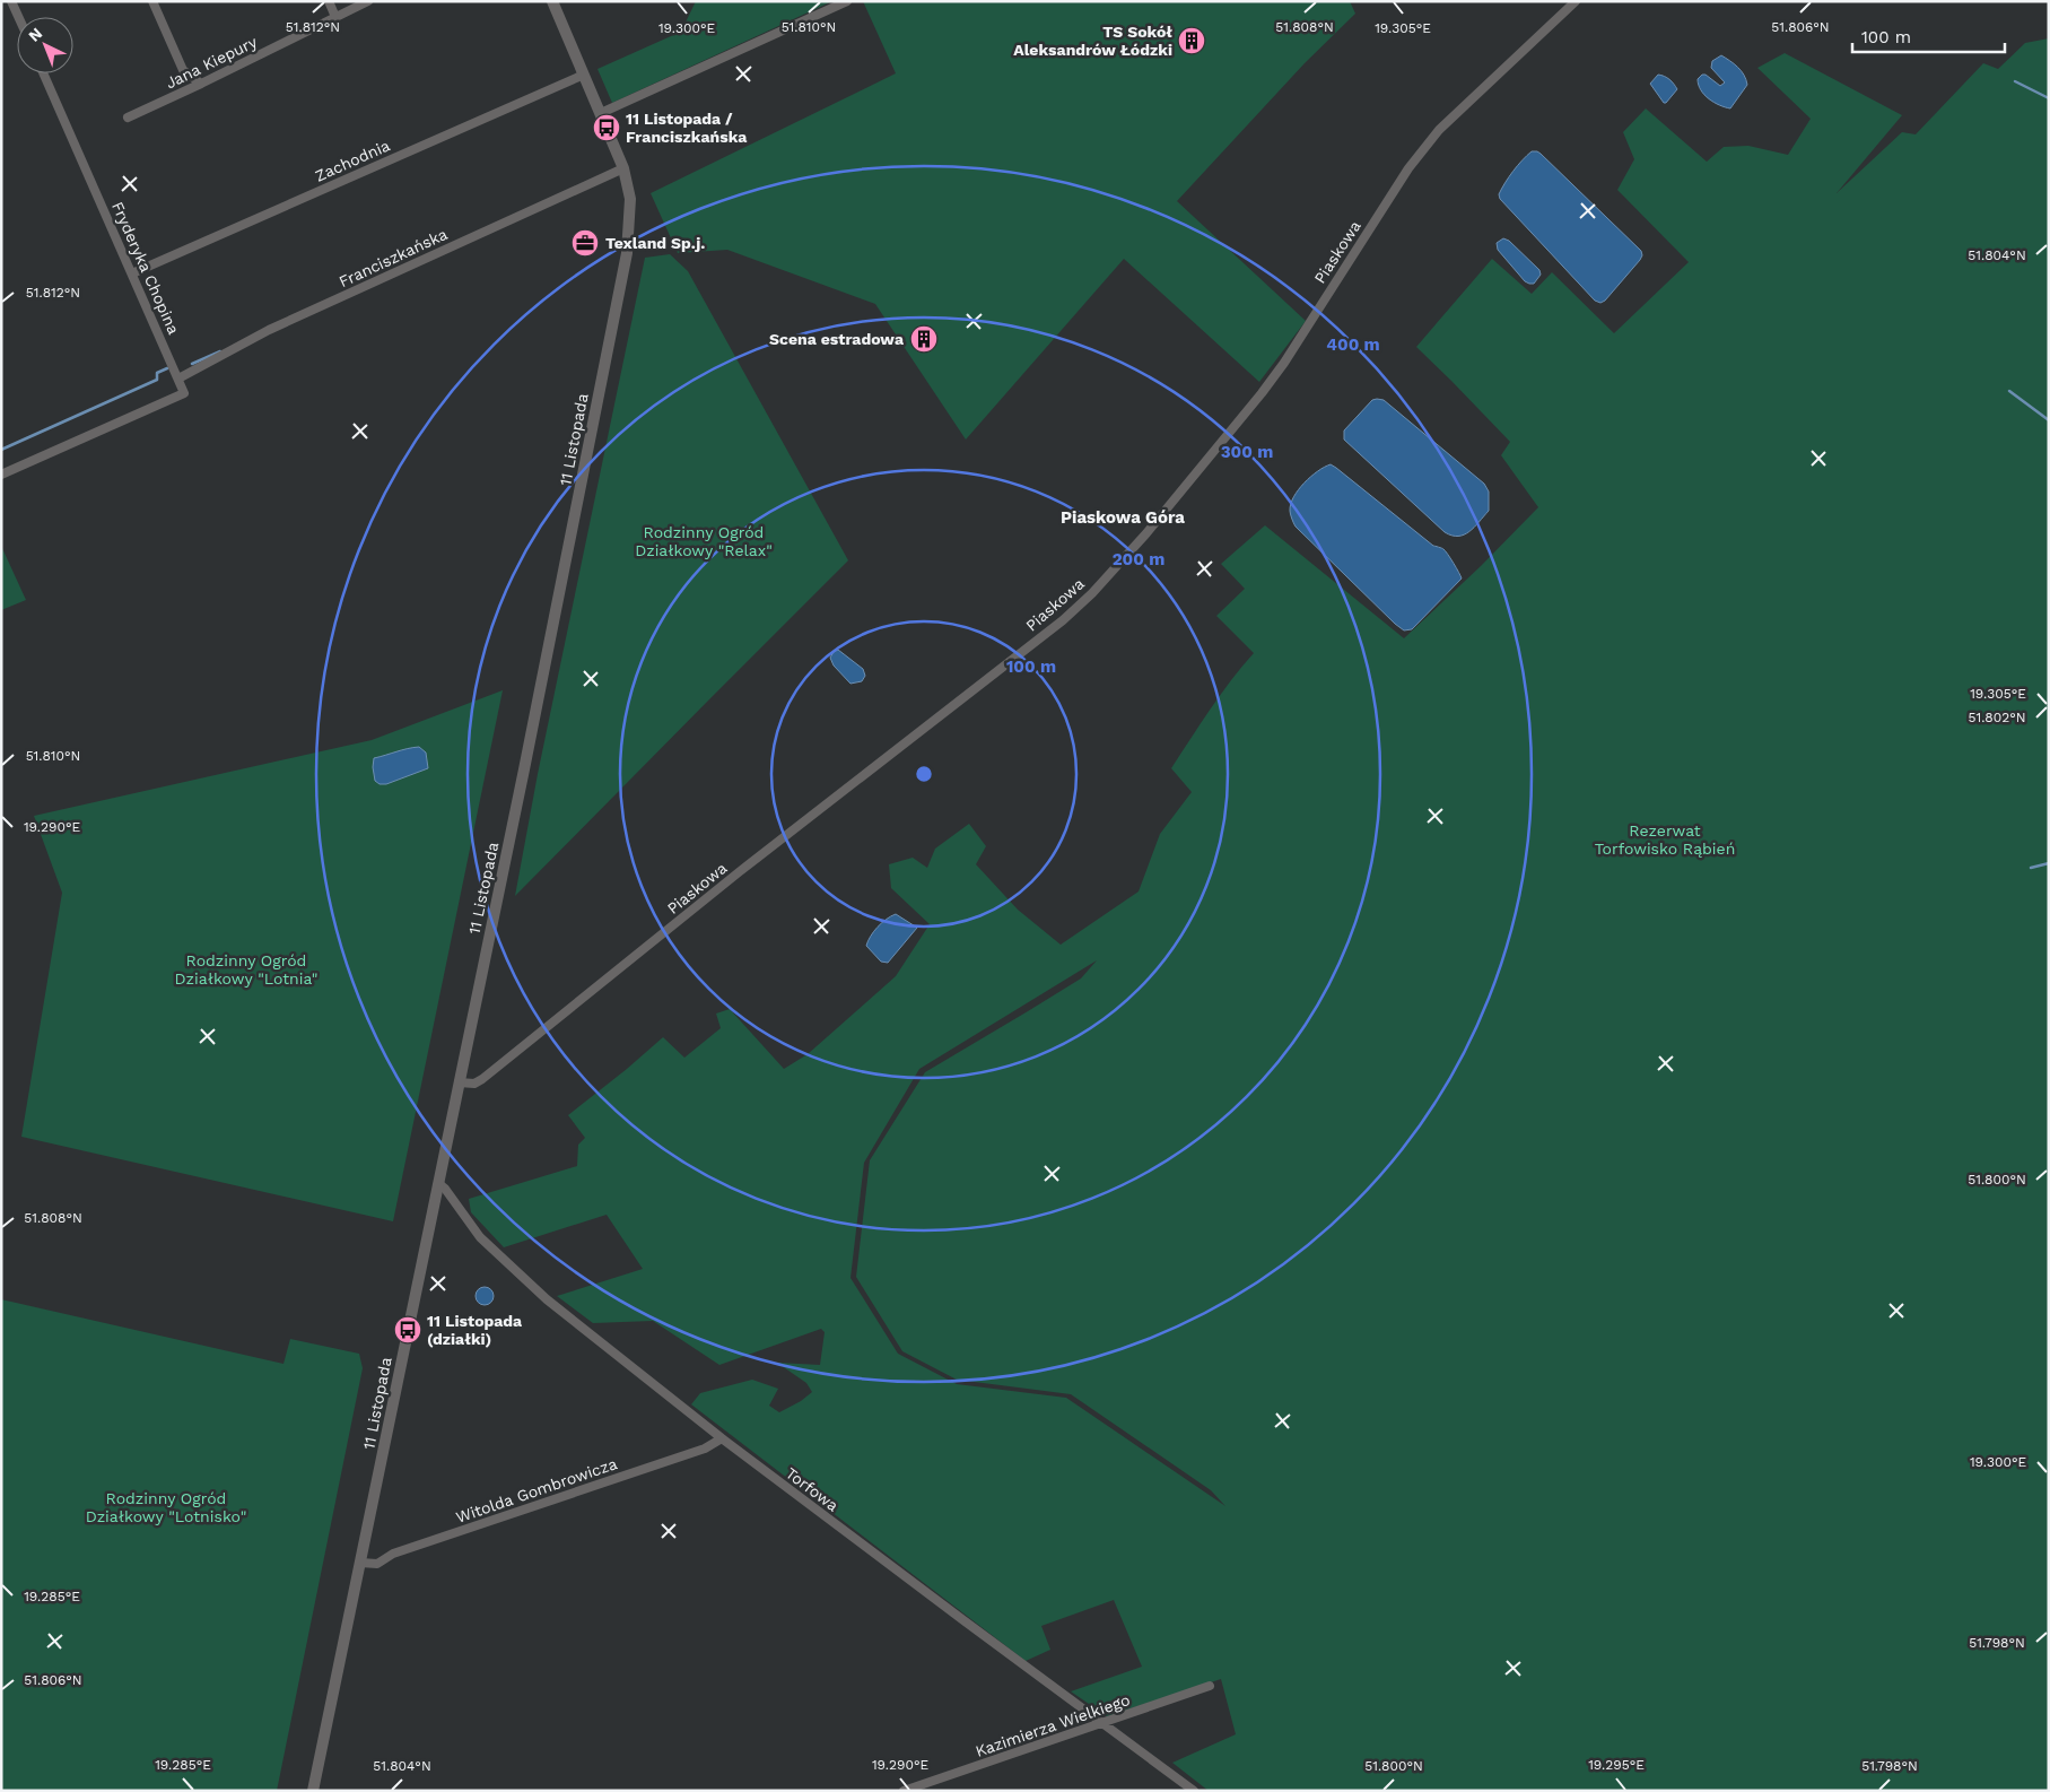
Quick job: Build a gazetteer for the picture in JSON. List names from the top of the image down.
{
  "streets": {
    "street": [
      "Jana Kiepury",
      "Zachodnia",
      "Piaskowa",
      "Franciszkańska",
      "Fryderyka Chopina",
      "11 Listopada",
      "Torfowa",
      "Witolda Gombrowicza",
      "Kazimierza Wielkiego"
    ]
  },
  "crossings": [
    ["Zachodnia", "Fryderyka Chopina"],
    ["Zachodnia", "11 Listopada"],
    ["Piaskowa", "11 Listopada"],
    ["Franciszkańska", "Fryderyka Chopina"],
    ["Franciszkańska", "11 Listopada"],
    ["11 Listopada", "Torfowa"],
    ["11 Listopada", "Witolda Gombrowicza"],
    ["Torfowa", "Witolda Gombrowicza"],
    ["Torfowa", "Kazimierza Wielkiego"]
  ],
  "districts": ["Piaskowa Góra"],
  "parks": [
    "Rodzinny Ogród Działkowy \"Relax\"",
    "Rezerwat Torfowisko Rąbień",
    "Rodzinny Ogród Działkowy \"Lotnia\"",
    "Rodzinny Ogród Działkowy \"Lotnisko\""
  ],
  "places": {
    "building": ["TS Sokół Aleksandrów Łódzki", "Scena estradowa"],
    "bus stop": ["11 Listopada / Franciszkańska", "11 Listopada (działki)"],
    "office": ["Texland Sp.j."]
  },
  "scale_bar": "100 m",
  "north": "top left",
  "coordinates": [
    "51.812°N",
    "51.810°N",
    "51.808°N",
    "51.806°N",
    "19.305°E",
    "19.300°E",
    "51.804°N",
    "51.802°N",
    "19.290°E",
    "51.800°N",
    "19.285°E",
    "51.798°N",
    "19.295°E"
  ],
  "rings": [
    "400 m",
    "300 m",
    "200 m",
    "100 m"
  ]
}
